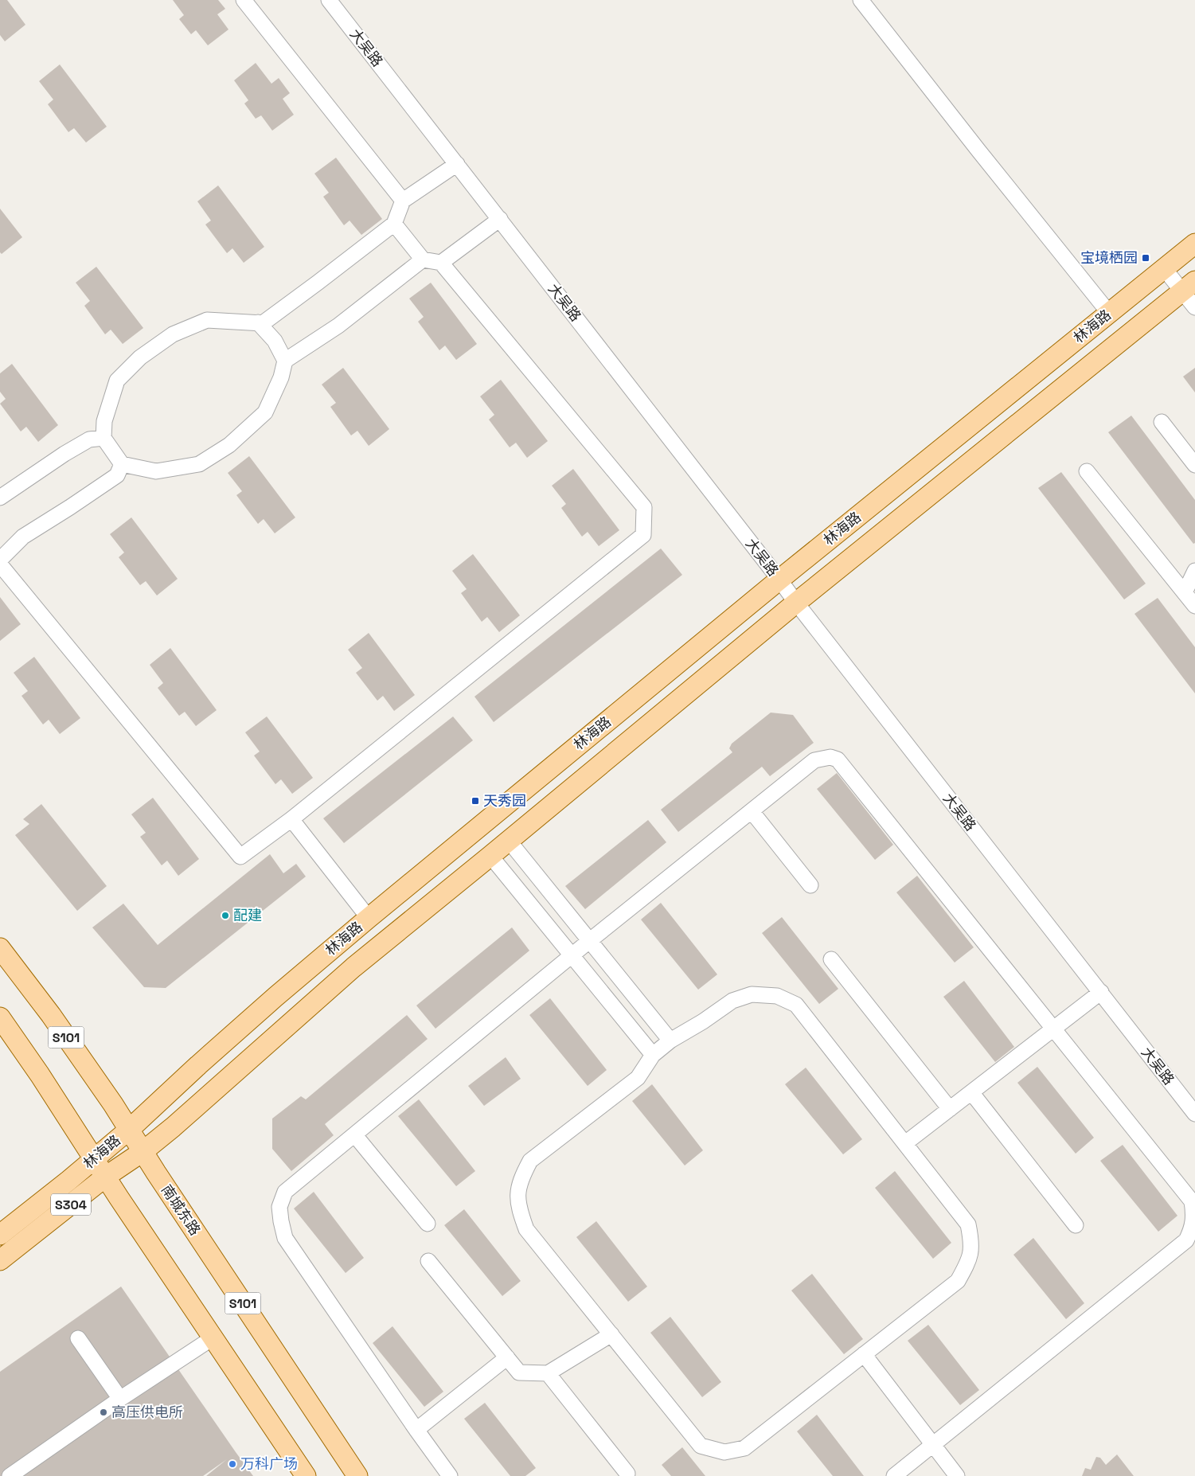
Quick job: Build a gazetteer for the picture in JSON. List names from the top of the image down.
{
  "streets": {
    "main road": [
      "林海路",
      "S101",
      "S304",
      "南城东路"
    ],
    "street": ["大吴路"]
  },
  "crossings": [
    ["大吴路", "林海路"],
    ["林海路", "南城东路"]
  ],
  "places": {
    "transit": ["宝境栖园", "天秀园"],
    "other": ["配建", "高压供电所", "万科广场"]
  }
}
